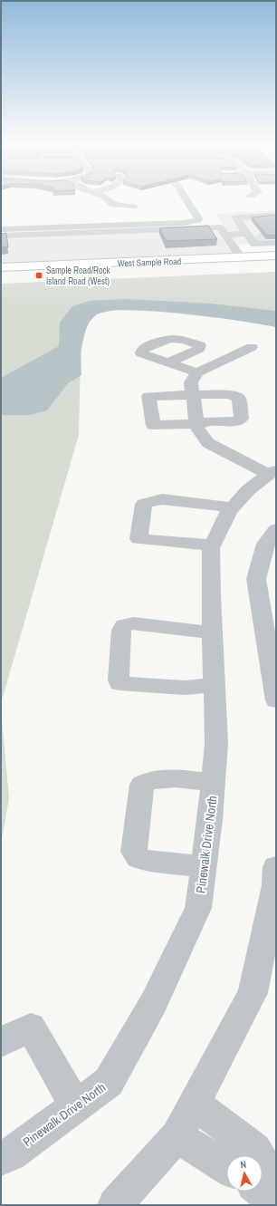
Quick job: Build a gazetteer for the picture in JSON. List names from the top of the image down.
{
  "streets": {
    "main road": ["West Sample Road"],
    "street": ["Pinewalk Drive North"]
  },
  "places": {
    "transit": ["Sample Road/Rock Island Road (West)"]
  },
  "north": "top"
}
